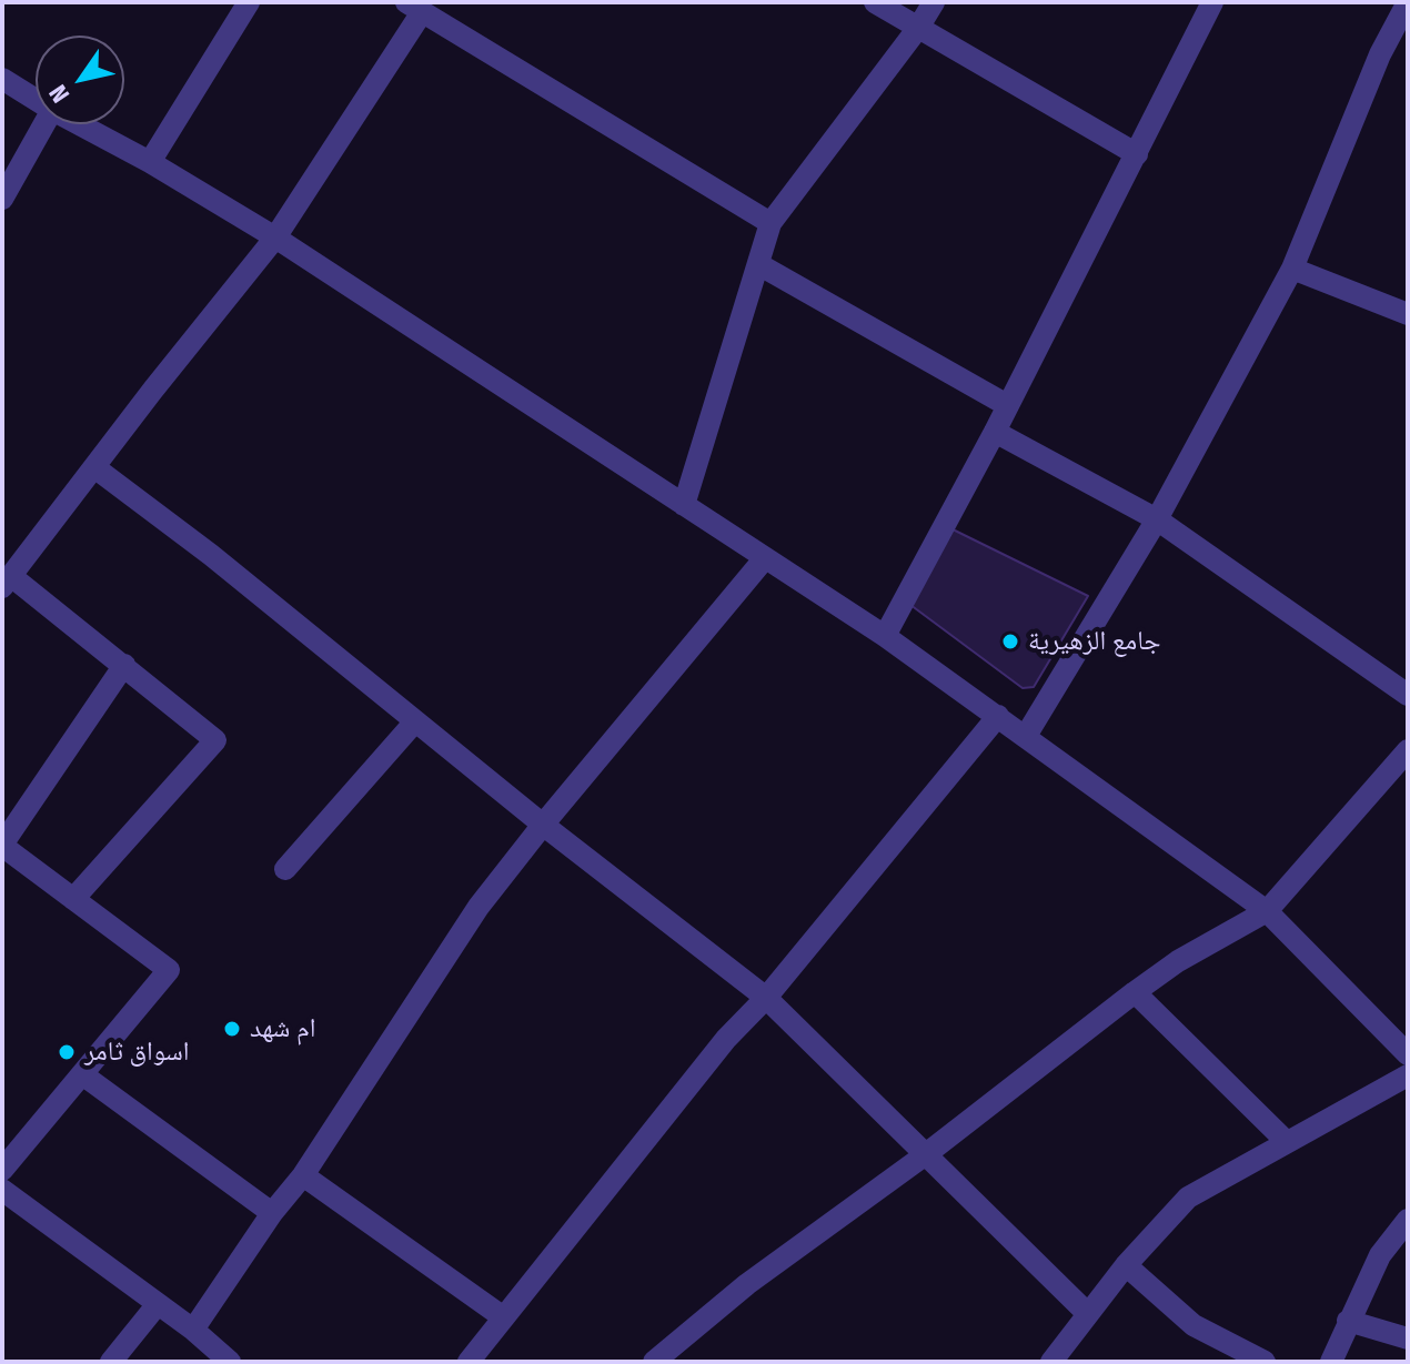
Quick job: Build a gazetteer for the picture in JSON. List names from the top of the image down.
{
  "places": ["جامع الزهيرية", "ام شهد", "اسواق ثامر"],
  "north": "bottom left"
}
